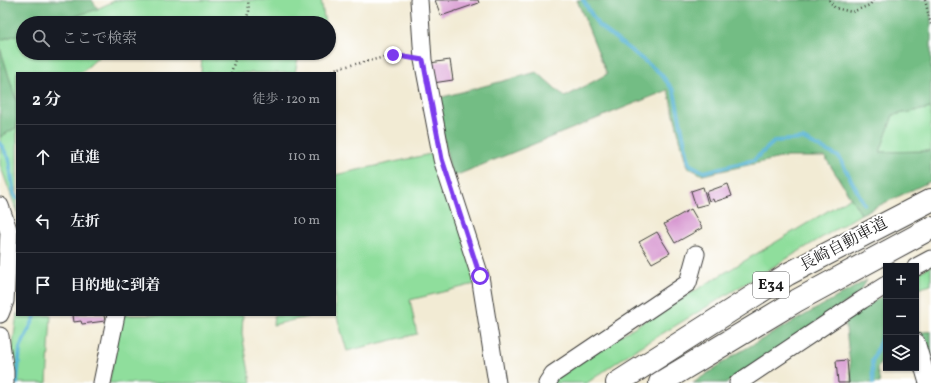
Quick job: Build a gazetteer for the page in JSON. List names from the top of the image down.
{
  "streets": {
    "highway": ["長崎自動車道", "E34"]
  },
  "page": {
    "search": "ここで検索",
    "heading": ["2 分", "徒歩 · 120 m"],
    "list": [
      ["直進", "110 m"],
      ["左折", "10 m"],
      "目的地に到着"
    ],
    "map_buttons": ["+", "−"]
  }
}
